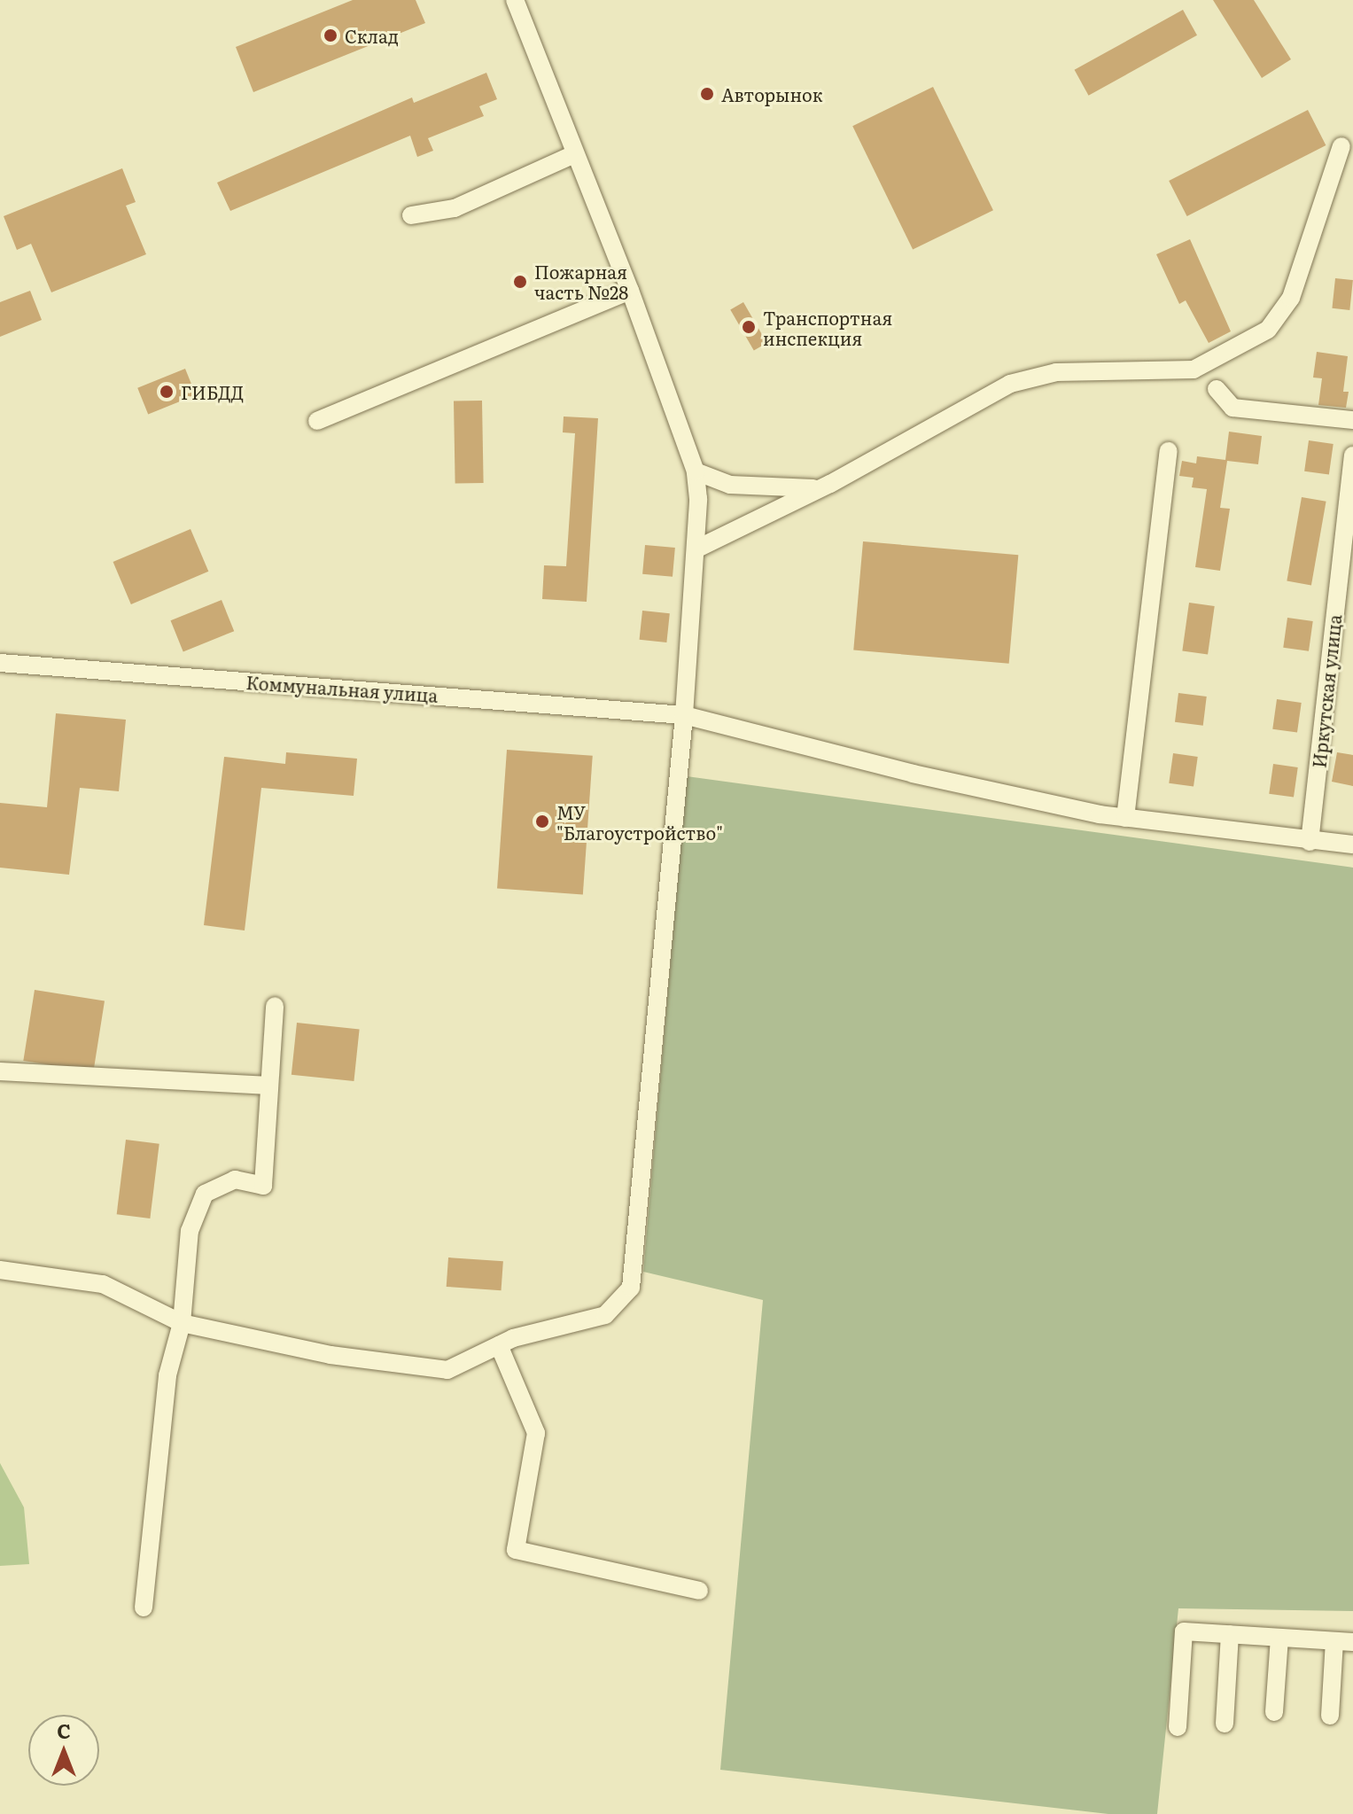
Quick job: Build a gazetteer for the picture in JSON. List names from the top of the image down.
{
  "streets": {
    "street": ["Коммунальная улица", "Иркутская улица"]
  },
  "crossings": [
    ["Коммунальная улица", "Иркутская улица"]
  ],
  "places": [
    "Склад",
    "Авторынок",
    "Пожарная часть №28",
    "Транспортная инспекция",
    "ГИБДД",
    "МУ \"Благоустройство\""
  ],
  "north": "top"
}
